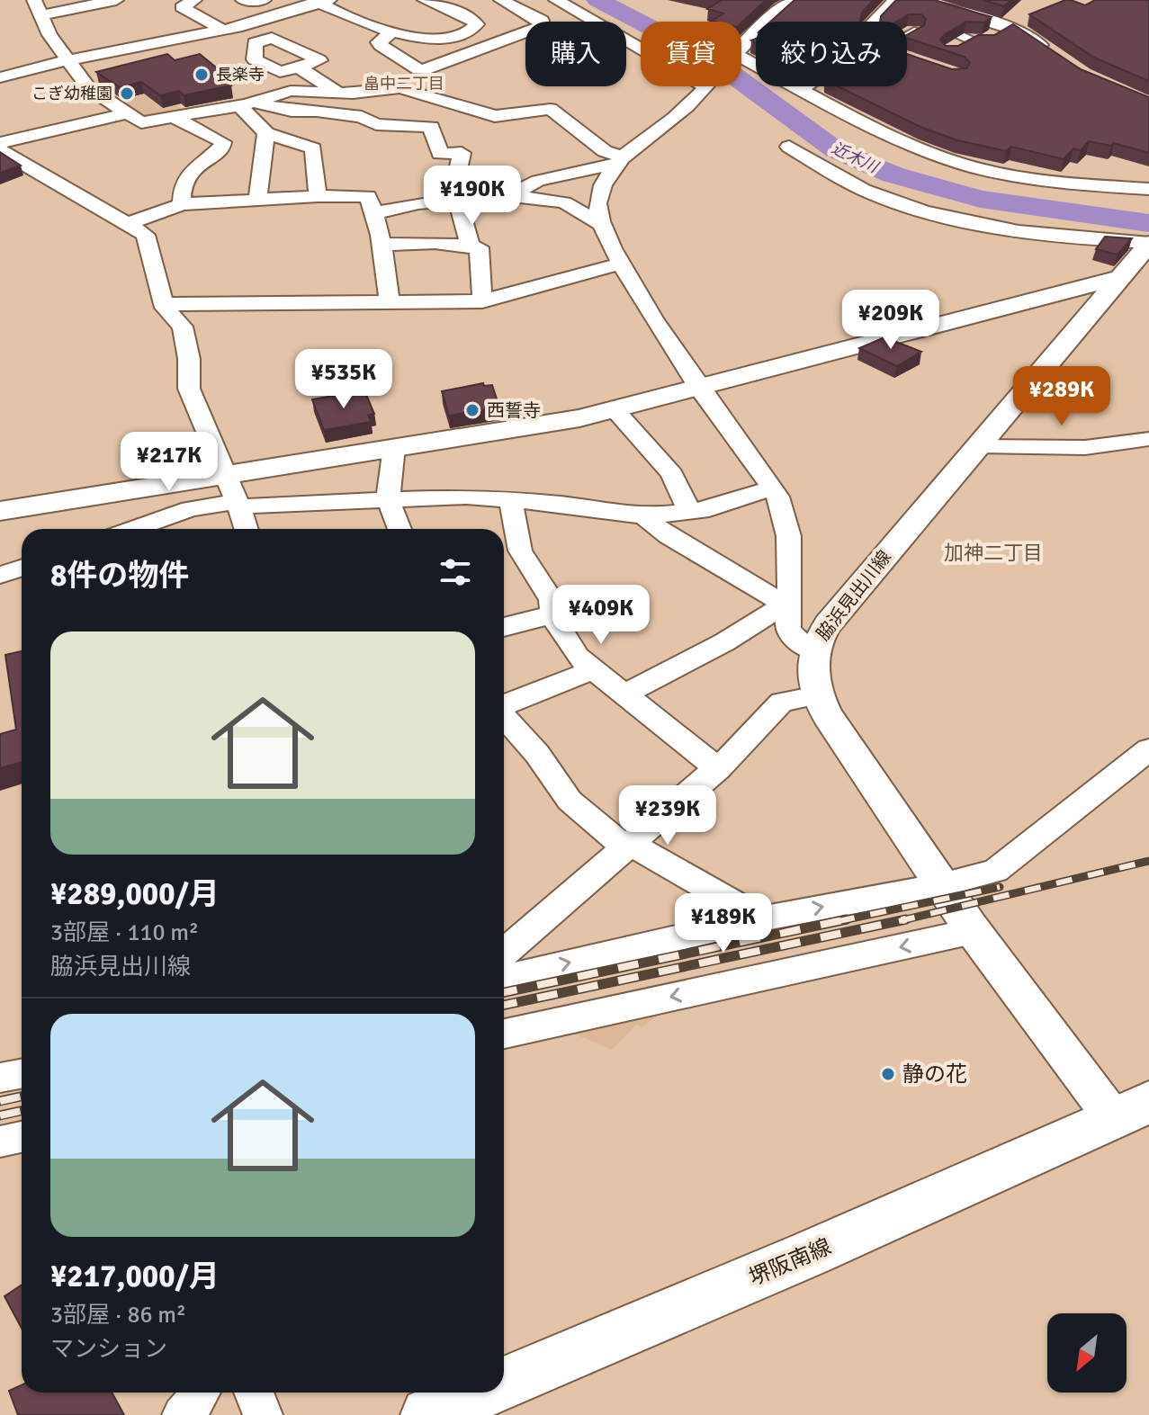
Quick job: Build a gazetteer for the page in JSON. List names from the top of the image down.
{
  "streets": {
    "main road": ["堺阪南線"],
    "street": ["脇浜見出川線"]
  },
  "crossings": [
    ["脇浜見出川線", "堺阪南線"]
  ],
  "districts": ["畠中二丁目", "加神二丁目"],
  "water": ["近木川"],
  "places": [
    "長楽寺",
    "こぎ幼稚園",
    "西誓寺",
    "静の花"
  ],
  "north": "bottom left",
  "page": {
    "chip": ["購入", "賃貸", "絞り込み"],
    "price": [
      "¥190K",
      "¥209K",
      "¥535K",
      "¥289K",
      "¥217K",
      "¥409K",
      "¥239K",
      "¥189K"
    ],
    "heading": "8件の物件",
    "list": [
      {
        "name": "¥289,000/月",
        "note": "3部屋 · 110 m² · 脇浜見出川線"
      },
      {
        "name": "¥217,000/月",
        "note": "3部屋 · 86 m² · マンション"
      }
    ]
  }
}
